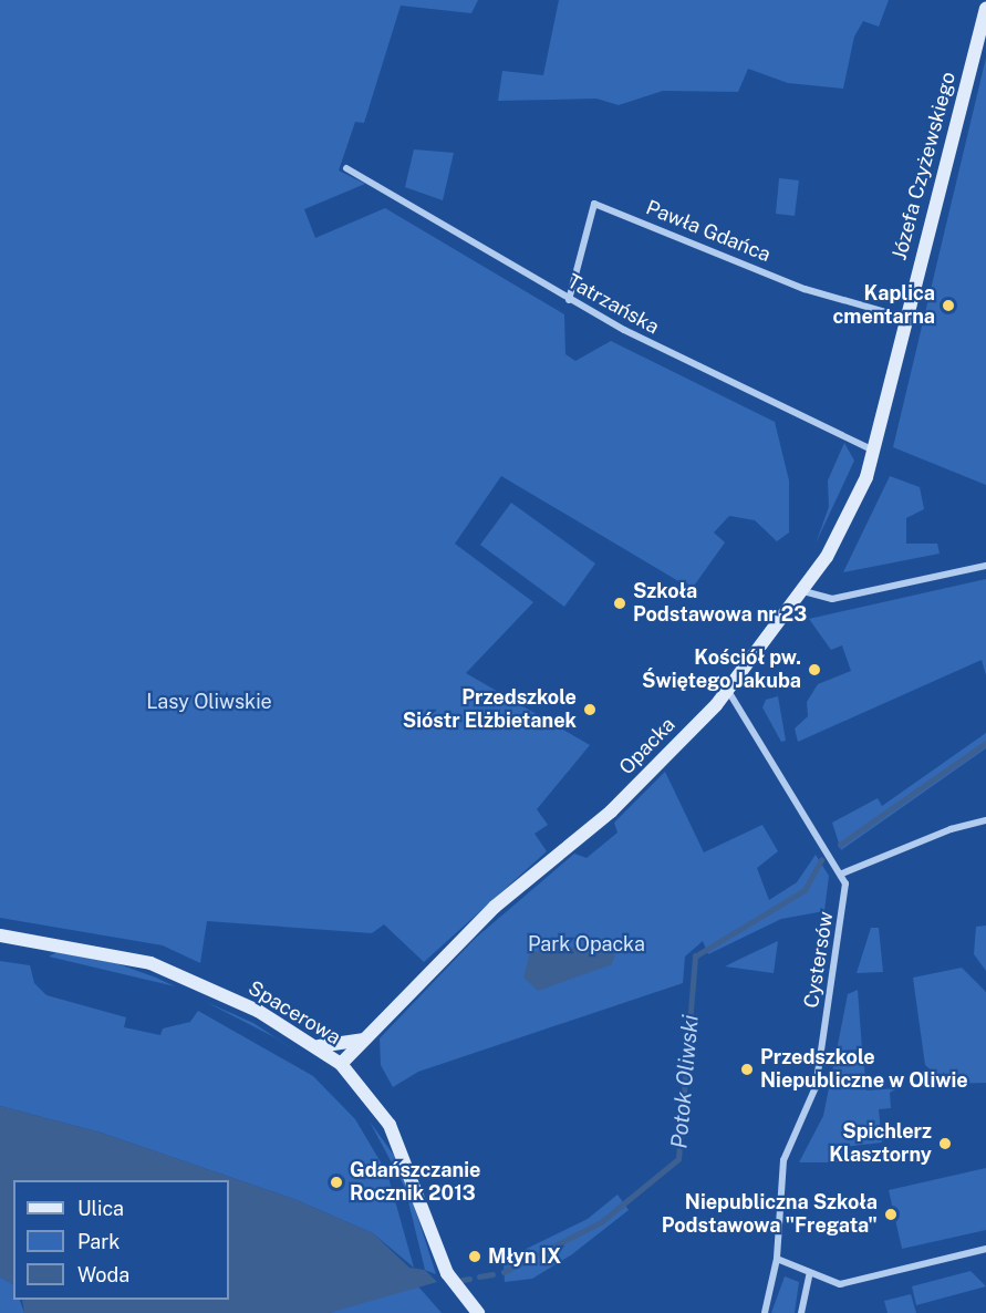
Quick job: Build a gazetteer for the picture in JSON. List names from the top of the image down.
{
  "streets": {
    "street": [
      "Józefa Czyżewskiego",
      "Pawła Gdańca",
      "Tatrzańska",
      "Opacka",
      "Cystersów",
      "Spacerowa"
    ]
  },
  "crossings": [
    ["Józefa Czyżewskiego", "Pawła Gdańca"],
    ["Józefa Czyżewskiego", "Tatrzańska"],
    ["Józefa Czyżewskiego", "Opacka"],
    ["Pawła Gdańca", "Tatrzańska"],
    ["Opacka", "Spacerowa"]
  ],
  "water": ["Potok Oliwski"],
  "parks": ["Lasy Oliwskie", "Park Opacka"],
  "places": [
    "Kaplica cmentarna",
    "Szkoła Podstawowa nr 23",
    "Kościół pw. Świętego Jakuba",
    "Przedszkole Sióstr Elżbietanek",
    "Przedszkole Niepubliczne w Oliwie",
    "Spichlerz Klasztorny",
    "Gdańszczanie Rocznik 2013",
    "Niepubliczna Szkoła Podstawowa \"Fregata\"",
    "Młyn IX"
  ],
  "legend": ["Ulica", "Park", "Woda"]
}
